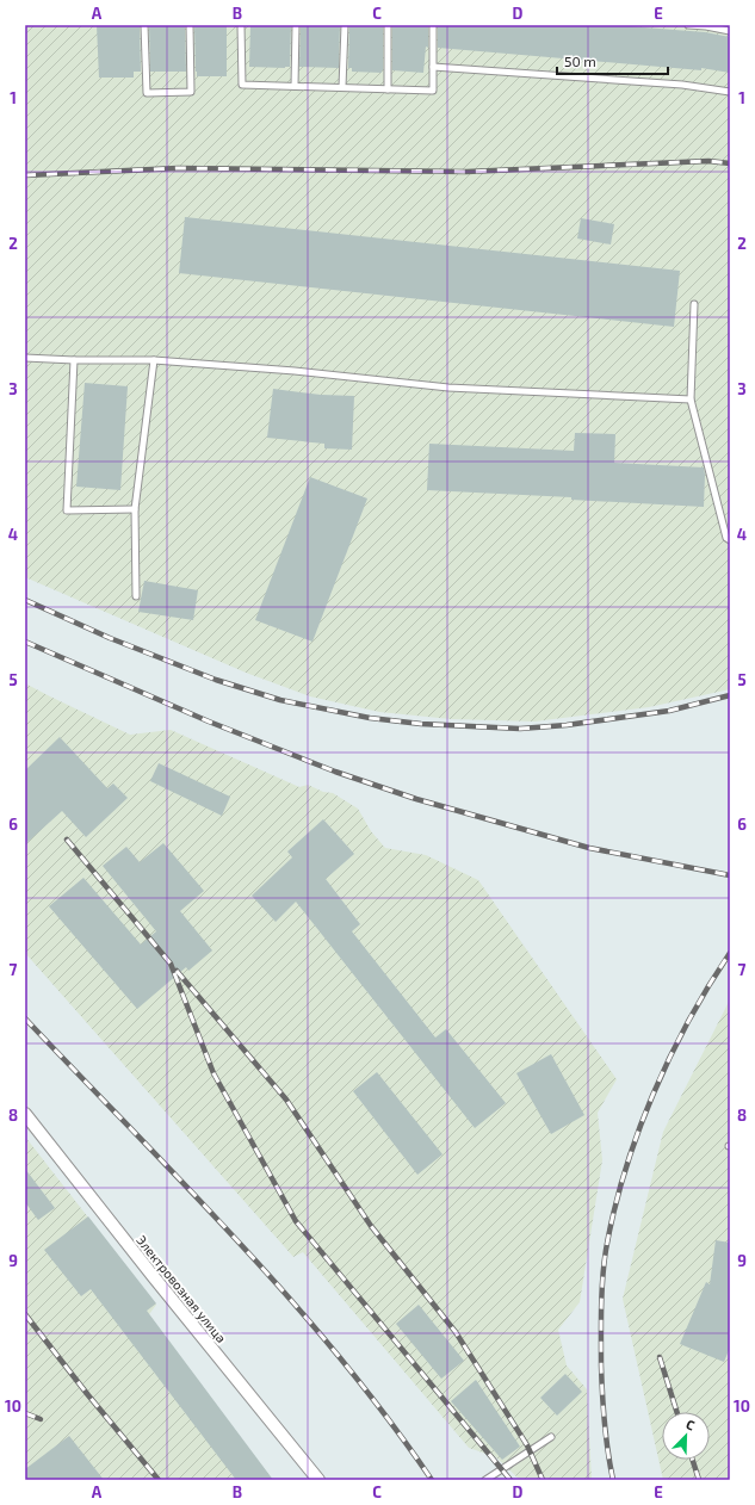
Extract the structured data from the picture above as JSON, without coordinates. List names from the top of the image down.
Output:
{
  "streets": {
    "street": ["Электровозная улица"]
  },
  "scale_bar": "50 m",
  "north": "top right",
  "grid": {
    "columns": [
      "A",
      "B",
      "C",
      "D",
      "E"
    ],
    "rows": [
      "1",
      "2",
      "3",
      "4",
      "5",
      "6",
      "7",
      "8",
      "9",
      "10"
    ]
  }
}
